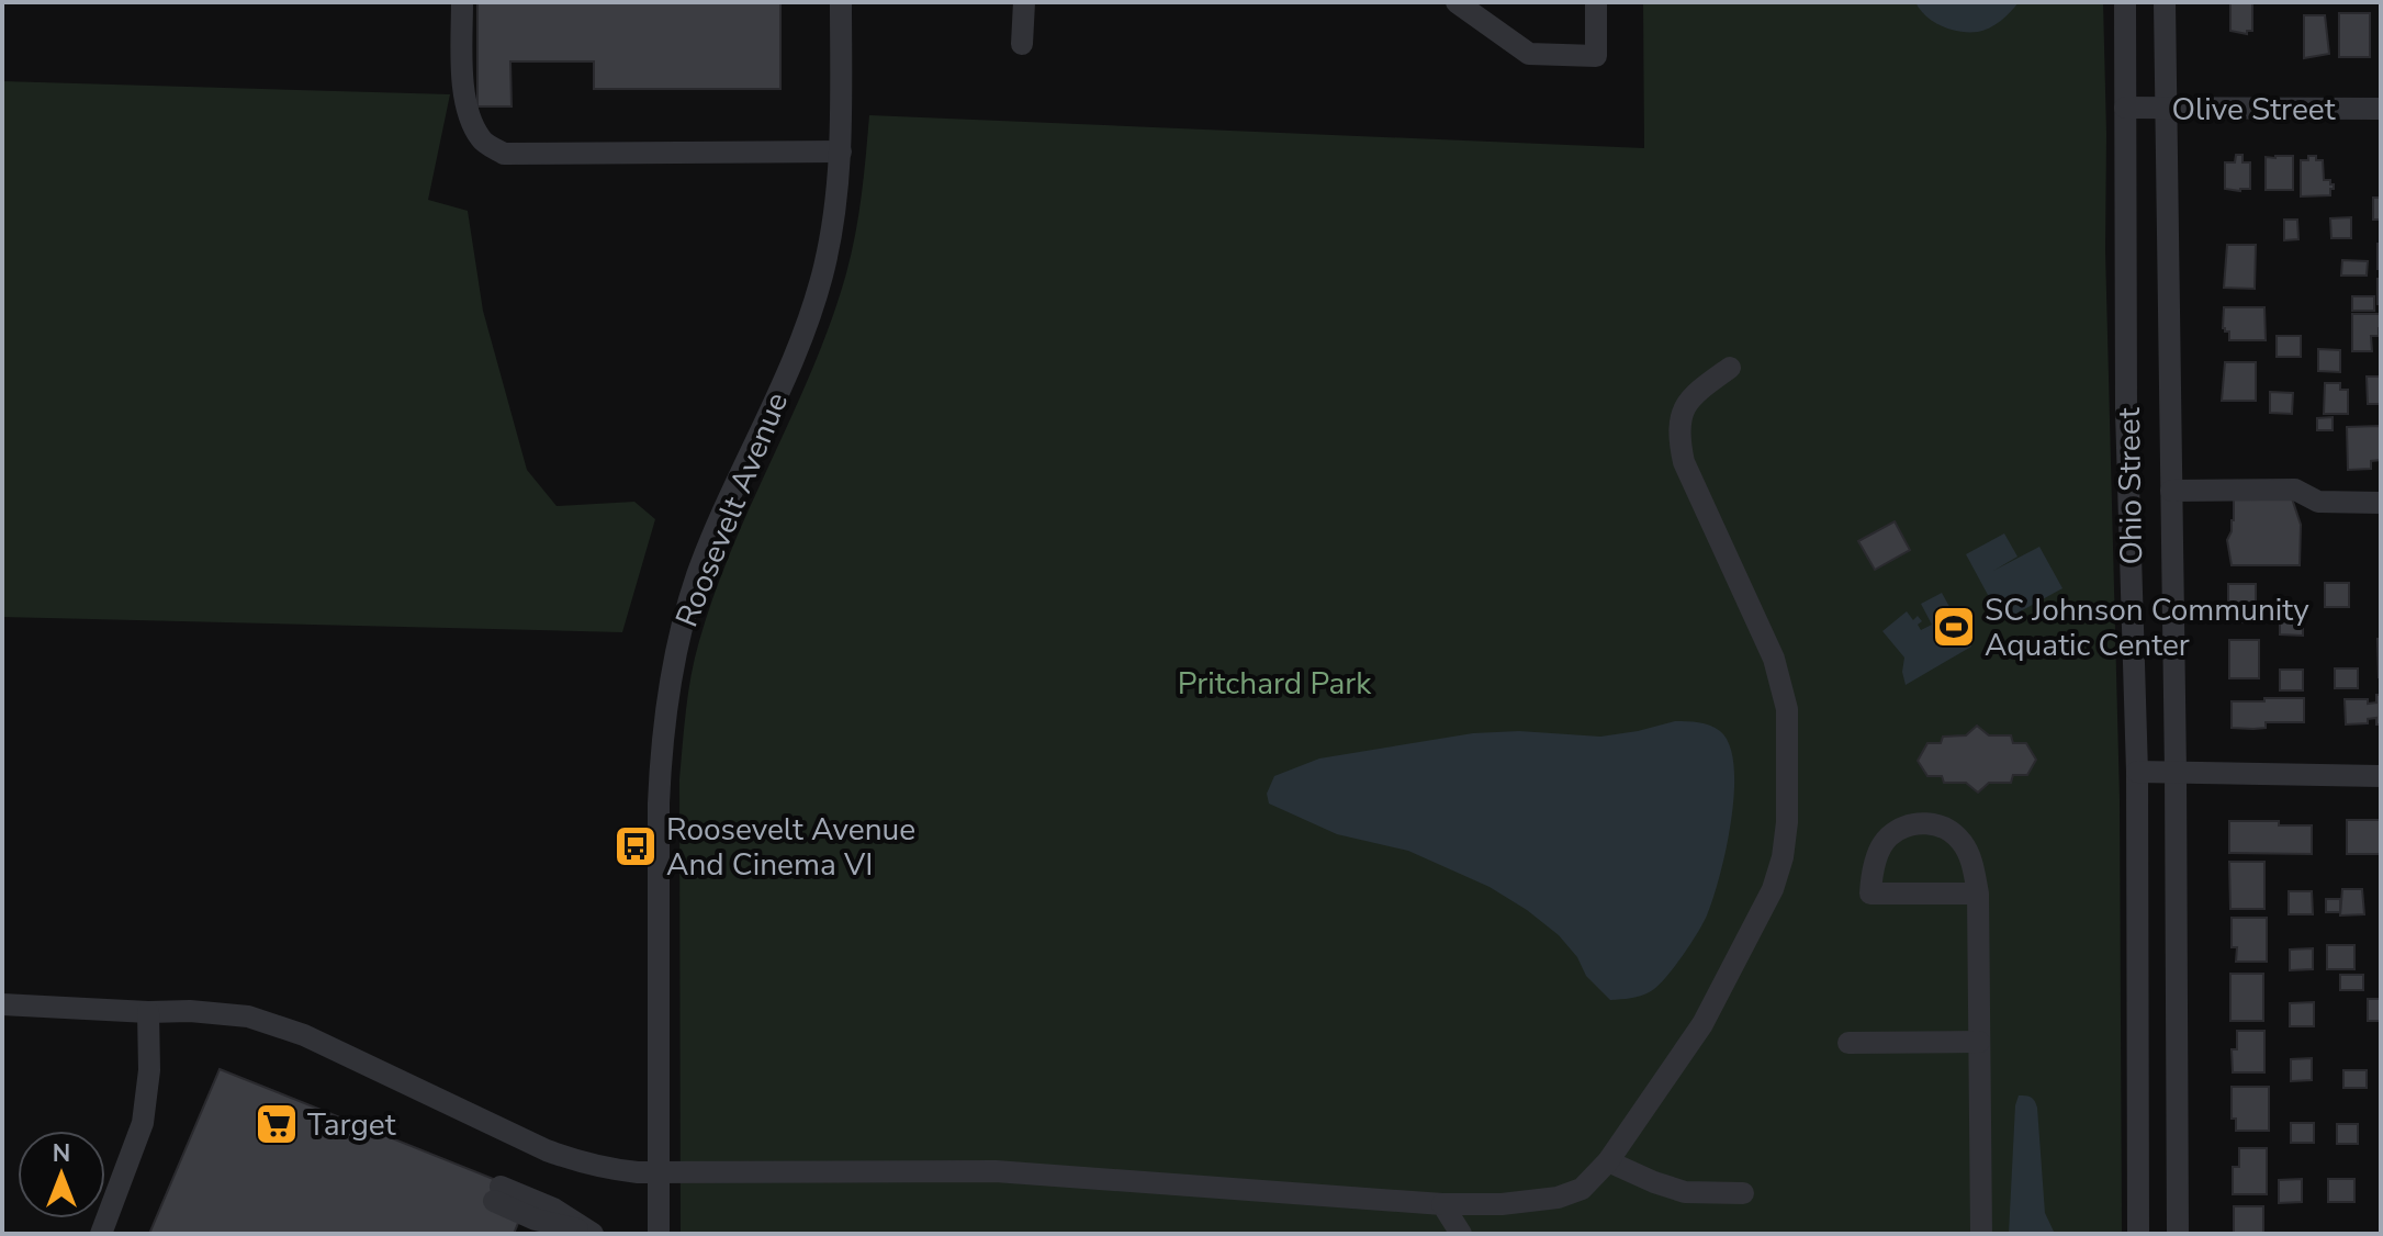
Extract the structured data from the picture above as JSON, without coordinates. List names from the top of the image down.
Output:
{
  "streets": {
    "street": ["Olive Street", "Ohio Street", "Roosevelt Avenue"]
  },
  "crossings": [
    ["Olive Street", "Ohio Street"]
  ],
  "parks": ["Pritchard Park"],
  "places": {
    "sports": ["SC Johnson Community Aquatic Center"],
    "bus stop": ["Roosevelt Avenue And Cinema VI"],
    "supermarket": ["Target"]
  },
  "north": "top"
}
